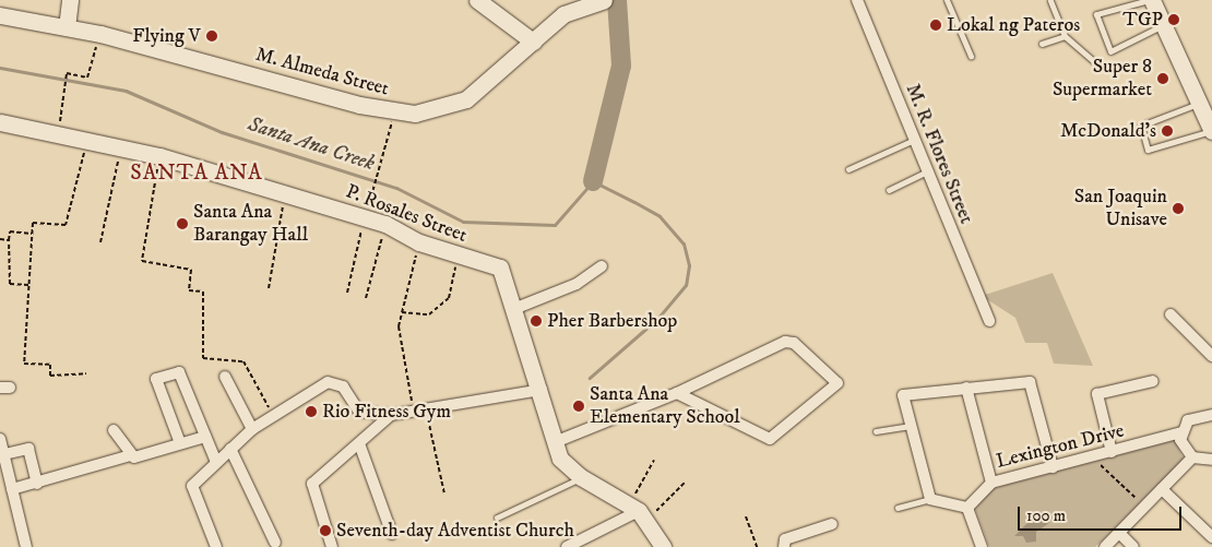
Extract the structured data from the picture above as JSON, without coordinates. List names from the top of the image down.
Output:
{
  "streets": {
    "street": [
      "M. Almeda Street",
      "M. R. Flores Street",
      "P. Rosales Street",
      "Lexington Drive"
    ]
  },
  "districts": ["SANTA ANA"],
  "water": ["Santa Ana Creek"],
  "places": [
    "TGP",
    "Lokal ng Pateros",
    "Flying V",
    "Super 8 Supermarket",
    "McDonald's",
    "San Joaquin Unisave",
    "Santa Ana Barangay Hall",
    "Pher Barbershop",
    "Santa Ana Elementary School",
    "Rio Fitness Gym",
    "Seventh-day Adventist Church"
  ],
  "scale_bar": "100 m"
}
